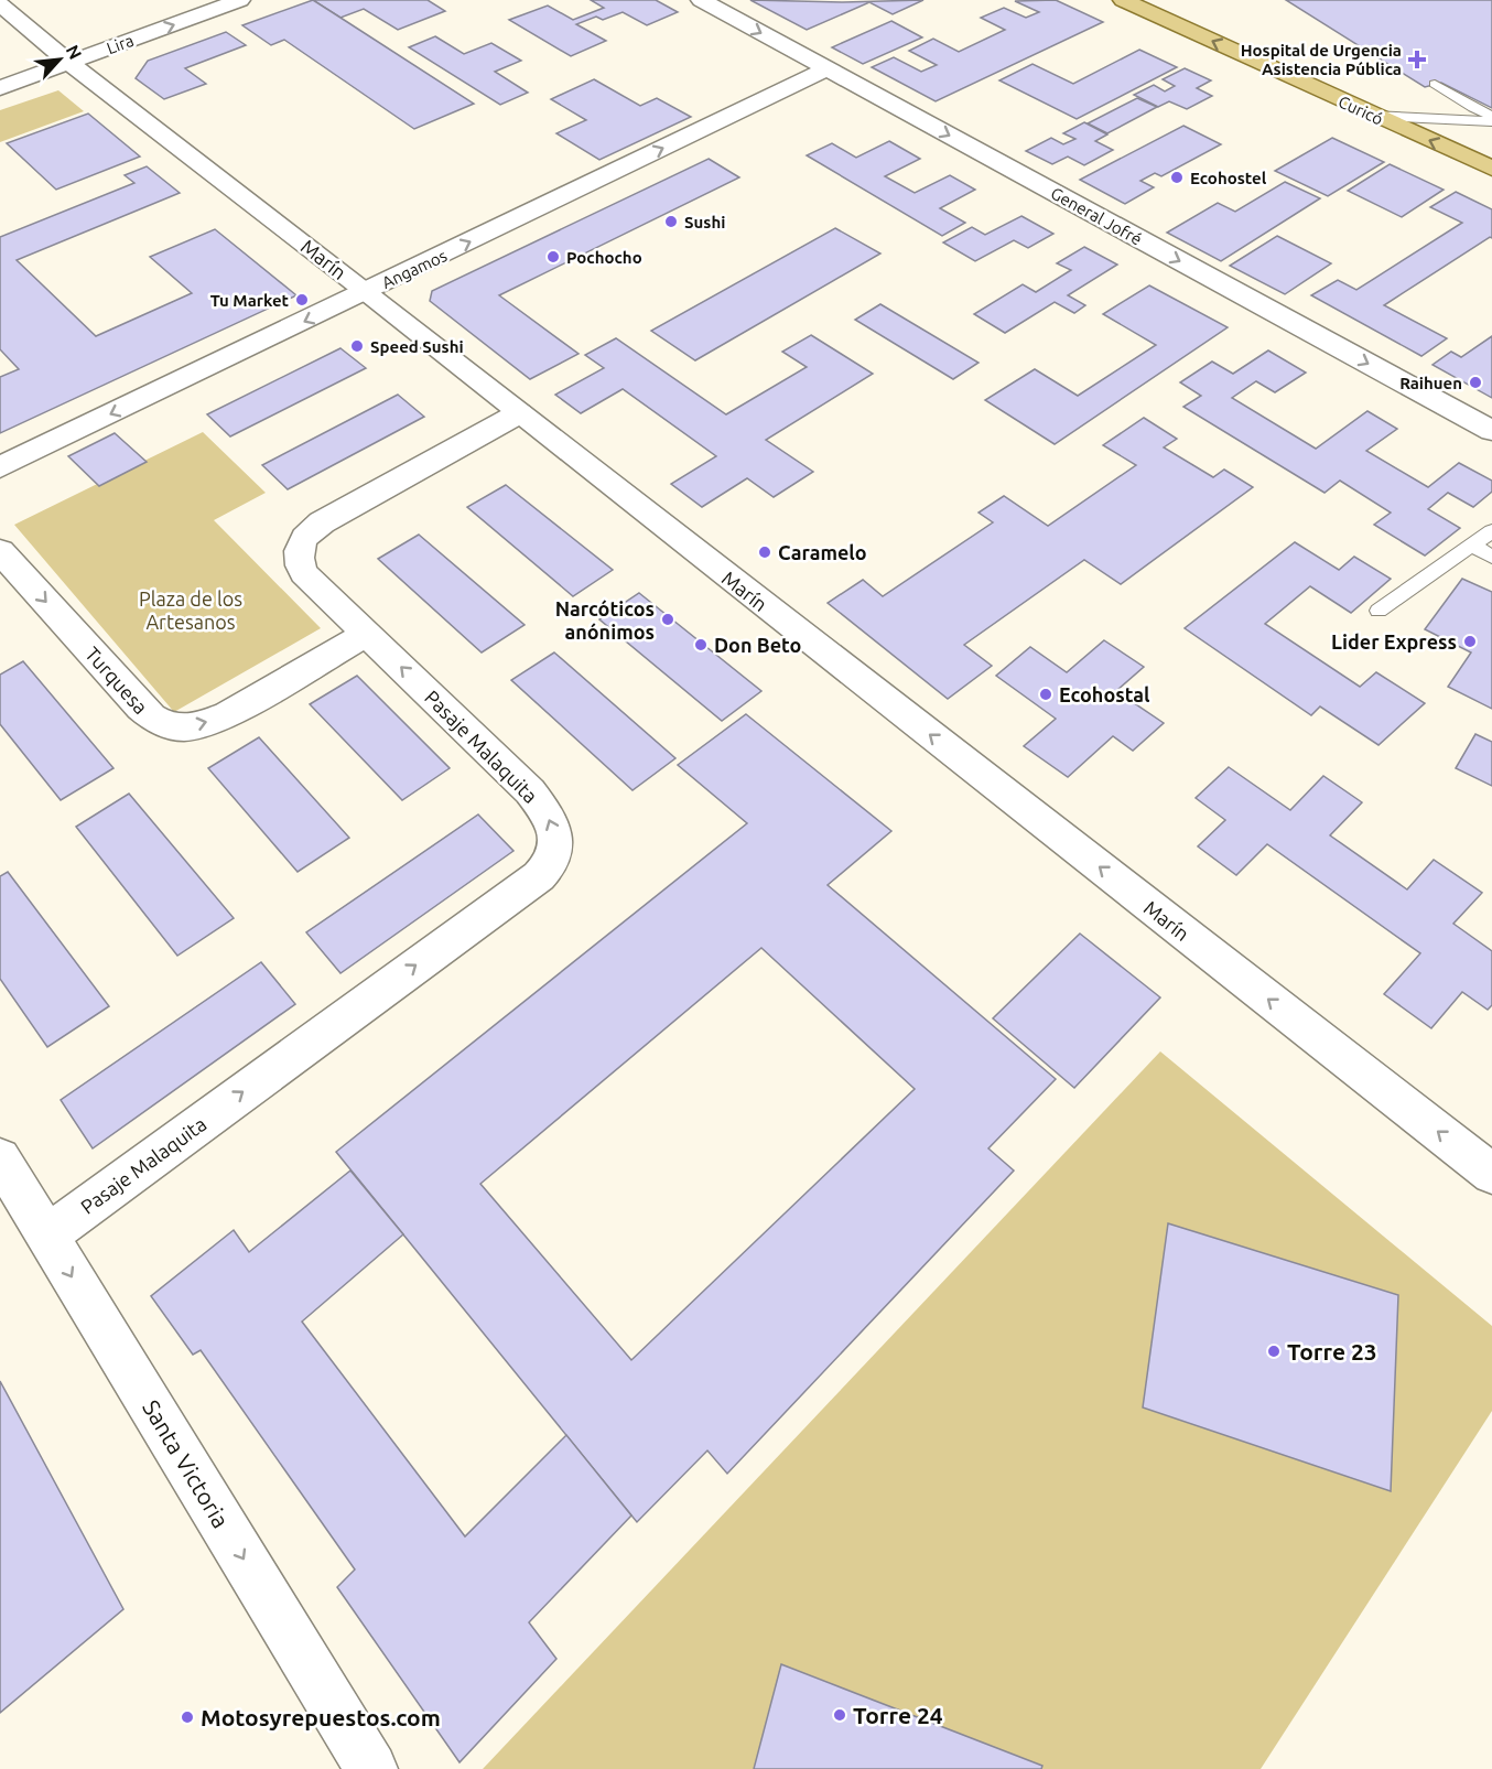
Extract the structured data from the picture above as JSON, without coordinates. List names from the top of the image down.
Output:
{
  "streets": {
    "main road": ["Curicó"],
    "street": [
      "Lira",
      "General Jofré",
      "Marín",
      "Angamos",
      "Turquesa",
      "Pasaje Malaquita",
      "Santa Victoria"
    ]
  },
  "crossings": [
    ["Lira", "Marín"],
    ["General Jofré", "Angamos"],
    ["Marín", "Angamos"],
    ["Marín", "Pasaje Malaquita"],
    ["Turquesa", "Pasaje Malaquita"],
    ["Pasaje Malaquita", "Santa Victoria"]
  ],
  "one_way": [
    "Lira",
    "Curicó",
    "General Jofré",
    "Marín",
    "Turquesa",
    "Santa Victoria"
  ],
  "parks": ["Plaza de los Artesanos"],
  "places": {
    "health": ["Hospital de Urgencia Asistencia Pública"],
    "other": [
      "Ecohostel",
      "Sushi",
      "Pochocho",
      "Tu Market",
      "Speed Sushi",
      "Raihuen",
      "Caramelo",
      "Narcóticos anónimos",
      "Lider Express",
      "Don Beto",
      "Ecohostal",
      "Torre 23",
      "Torre 24",
      "Motosyrepuestos.com"
    ]
  },
  "north": "top right"
}
